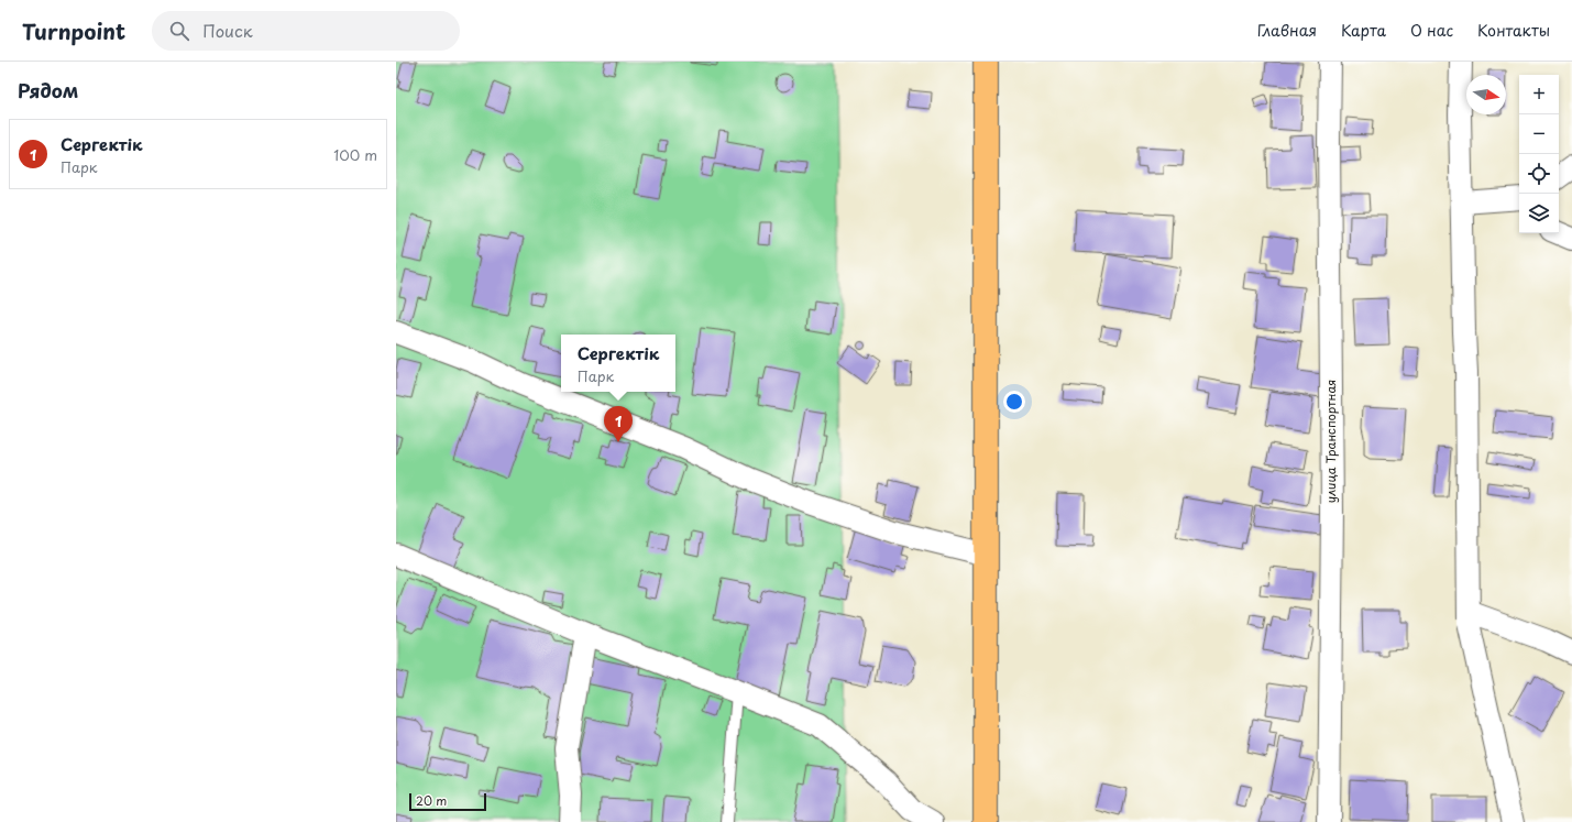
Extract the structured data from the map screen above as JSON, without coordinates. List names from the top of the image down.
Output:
{
  "streets": {
    "street": ["улица Транспортная"]
  },
  "scale_bar": "20 m",
  "north": "right",
  "page": {
    "header": "Turnpoint",
    "search": "Поиск",
    "nav": [
      "Главная",
      "Карта",
      "О нас",
      "Контакты"
    ],
    "heading": "Рядом",
    "map_buttons": ["+", "−"],
    "list": [
      {
        "mark": "1",
        "name": "Сергектік",
        "note": "Парк",
        "value": "100 m"
      }
    ],
    "popup": ["Сергектік", "Парк"],
    "pins": "1",
    "scale": "20 m"
  }
}
